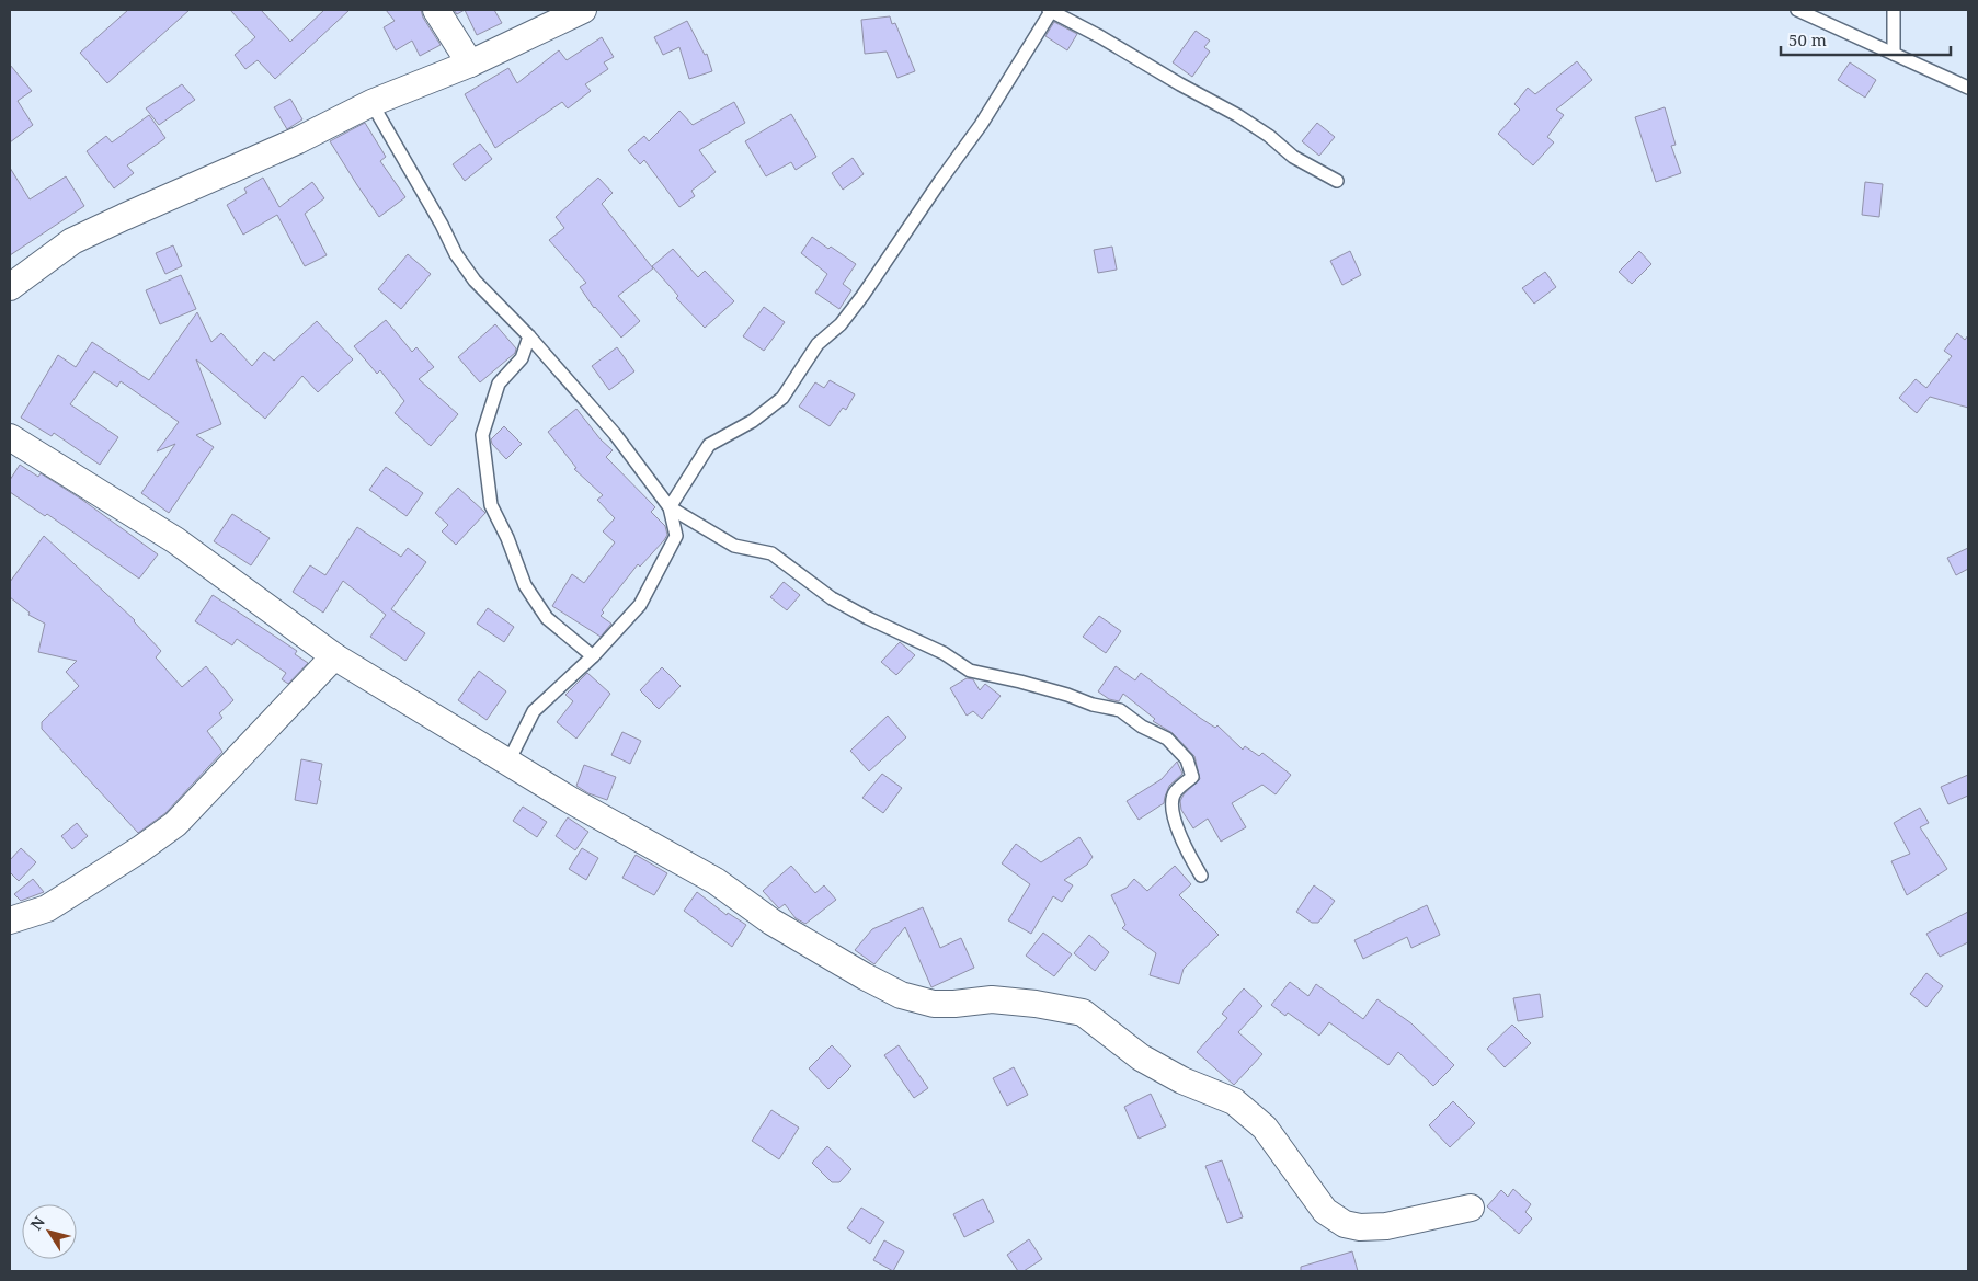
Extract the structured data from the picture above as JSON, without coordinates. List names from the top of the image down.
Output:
{
  "scale_bar": "50 m",
  "north": "top left"
}
